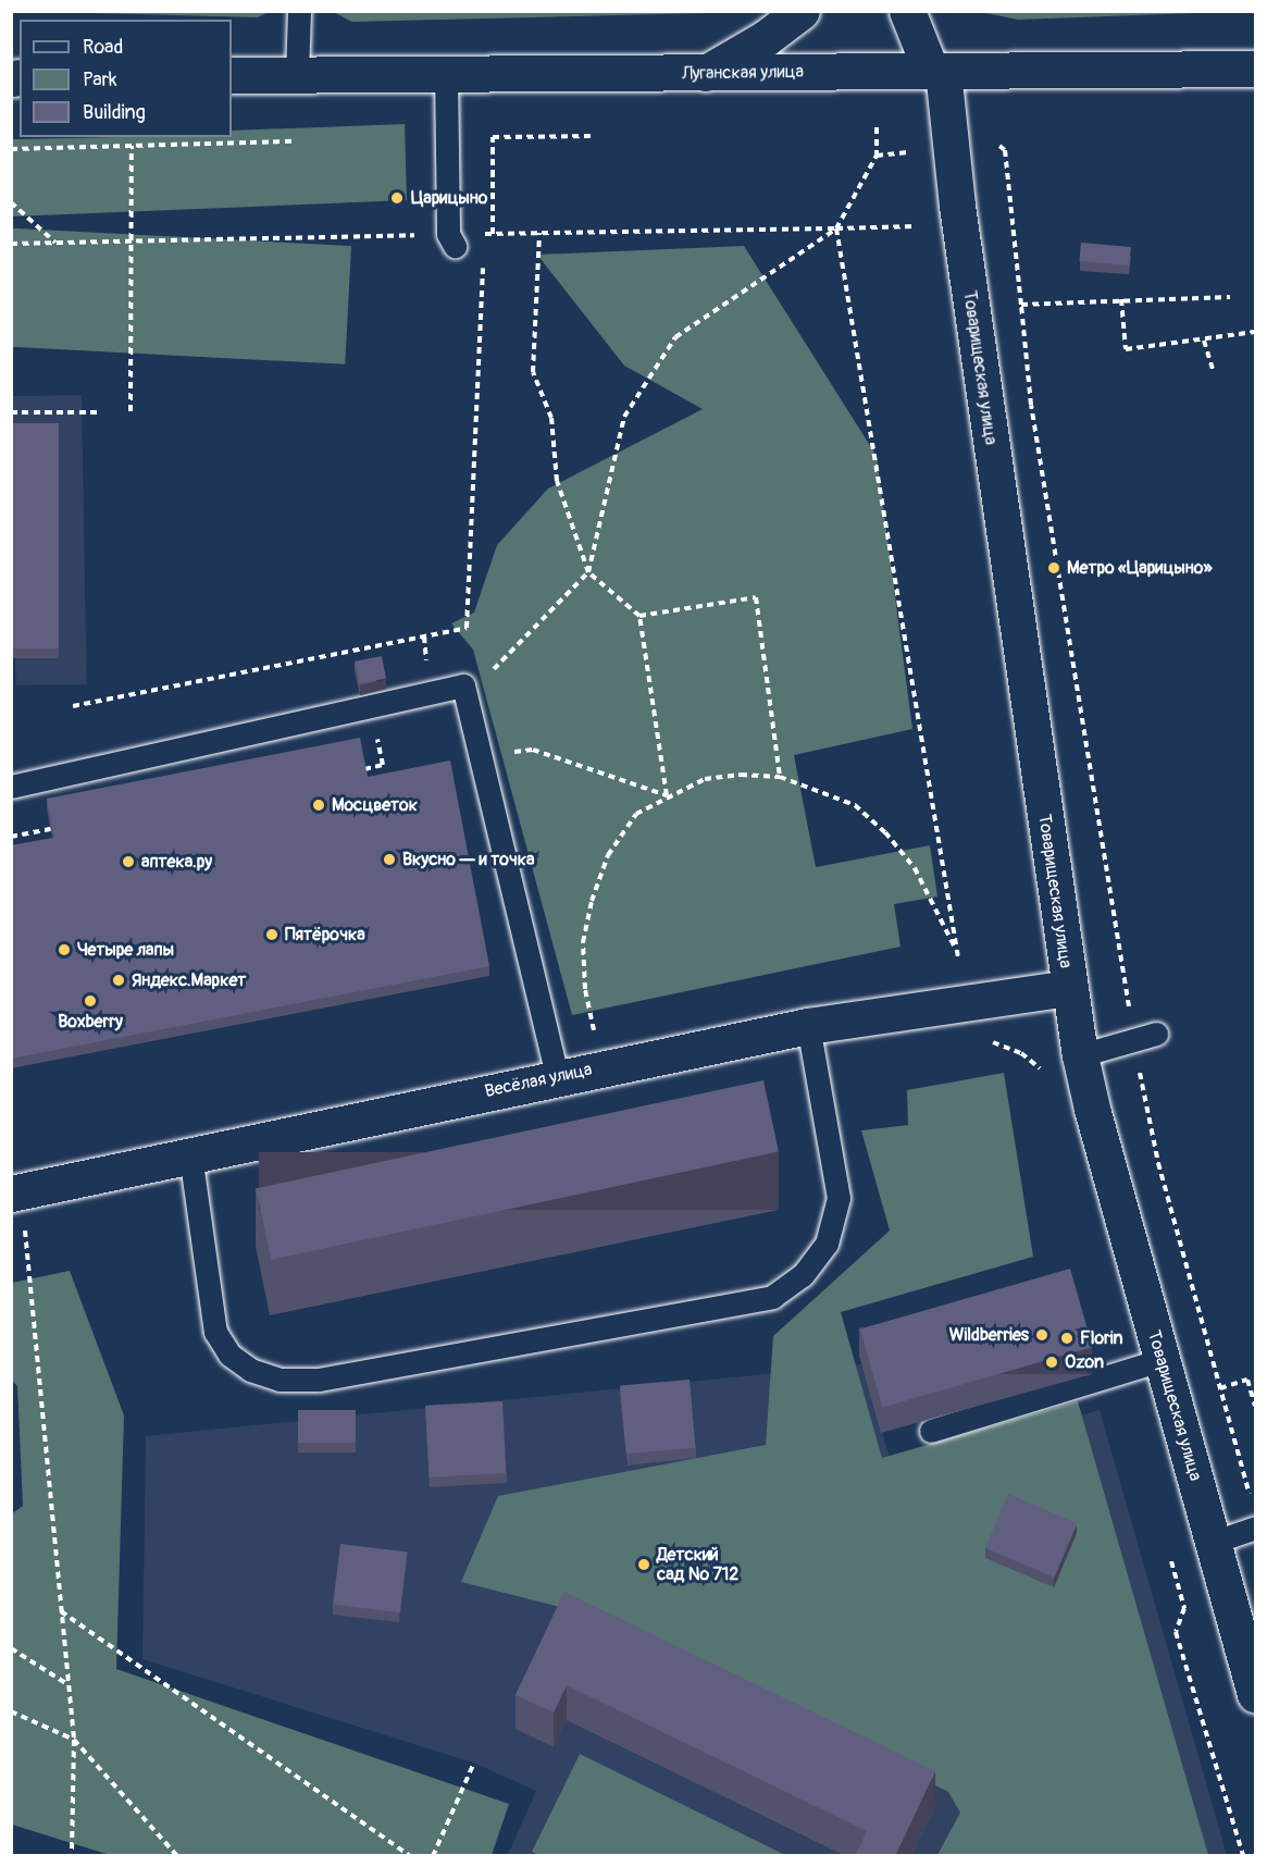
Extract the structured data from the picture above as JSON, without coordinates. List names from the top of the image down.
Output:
{
  "streets": {
    "street": ["Луганская улица", "Товарищеская улица", "Весёлая улица"]
  },
  "crossings": [
    ["Луганская улица", "Товарищеская улица"],
    ["Товарищеская улица", "Весёлая улица"]
  ],
  "places": [
    "Царицыно",
    "Метро «Царицыно»",
    "Мосцветок",
    "Вкусно — и точка",
    "аптека.ру",
    "Пятёрочка",
    "Четыре лапы",
    "Яндекс.Маркет",
    "Boxberry",
    "Wildberries",
    "Florin",
    "Ozon",
    "Детский сад № 712"
  ],
  "legend": ["Road", "Park", "Building"]
}
